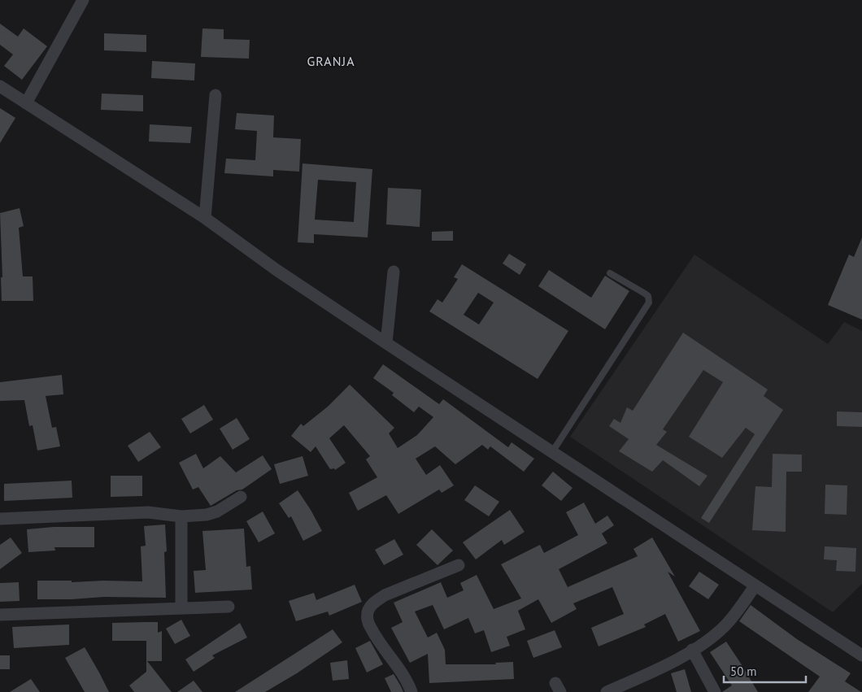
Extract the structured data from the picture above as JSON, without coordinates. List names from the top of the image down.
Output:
{
  "districts": ["GRANJA"],
  "scale_bar": "50 m"
}
